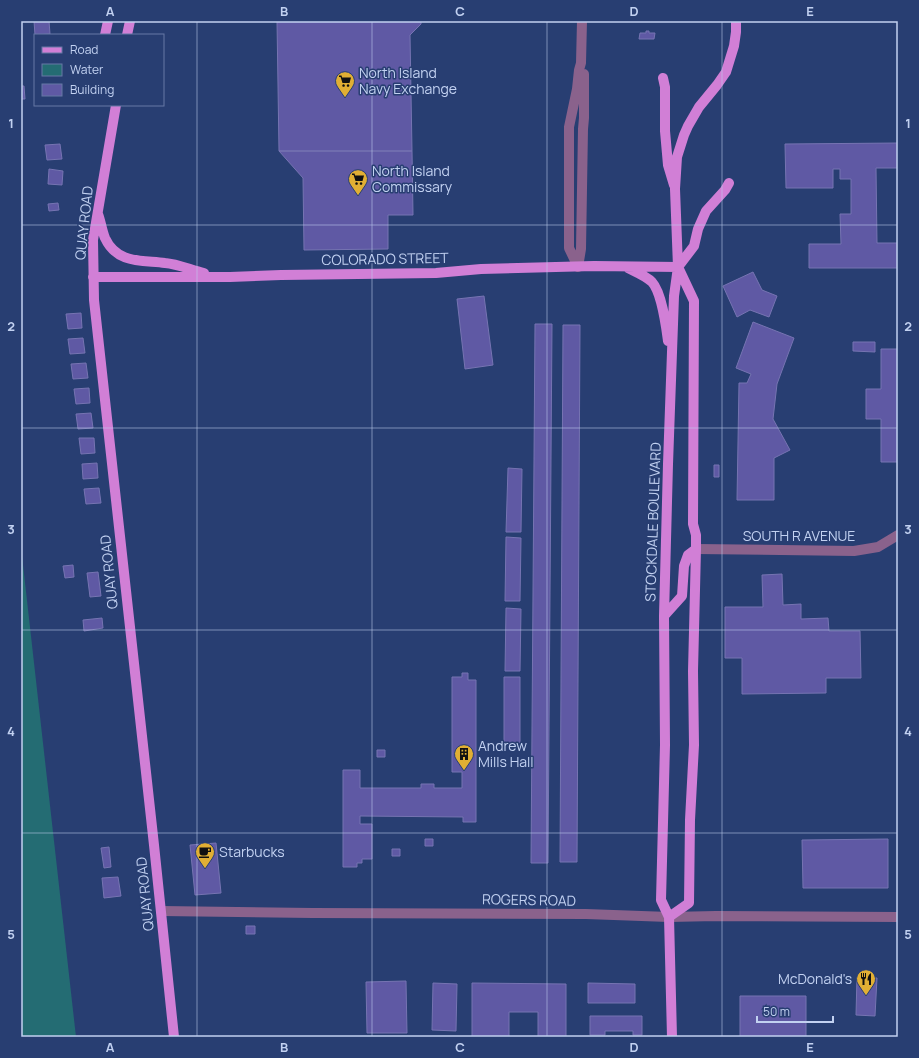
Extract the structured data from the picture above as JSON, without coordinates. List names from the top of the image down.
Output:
{
  "streets": {
    "main road": ["QUAY ROAD", "COLORADO STREET", "STOCKDALE BOULEVARD"],
    "street": ["SOUTH R AVENUE", "ROGERS ROAD"]
  },
  "crossings": [
    ["QUAY ROAD", "COLORADO STREET"],
    ["QUAY ROAD", "ROGERS ROAD"],
    ["COLORADO STREET", "STOCKDALE BOULEVARD"],
    ["STOCKDALE BOULEVARD", "ROGERS ROAD"]
  ],
  "places": {
    "supermarket": ["North Island Navy Exchange", "North Island Commissary"],
    "building": ["Andrew Mills Hall"],
    "cafe": ["Starbucks"],
    "restaurant": ["McDonald's"]
  },
  "legend": ["Road", "Water", "Building"],
  "scale_bar": "50 m",
  "grid": {
    "columns": [
      "A",
      "B",
      "C",
      "D",
      "E"
    ],
    "rows": [
      "1",
      "2",
      "3",
      "4",
      "5"
    ]
  }
}
